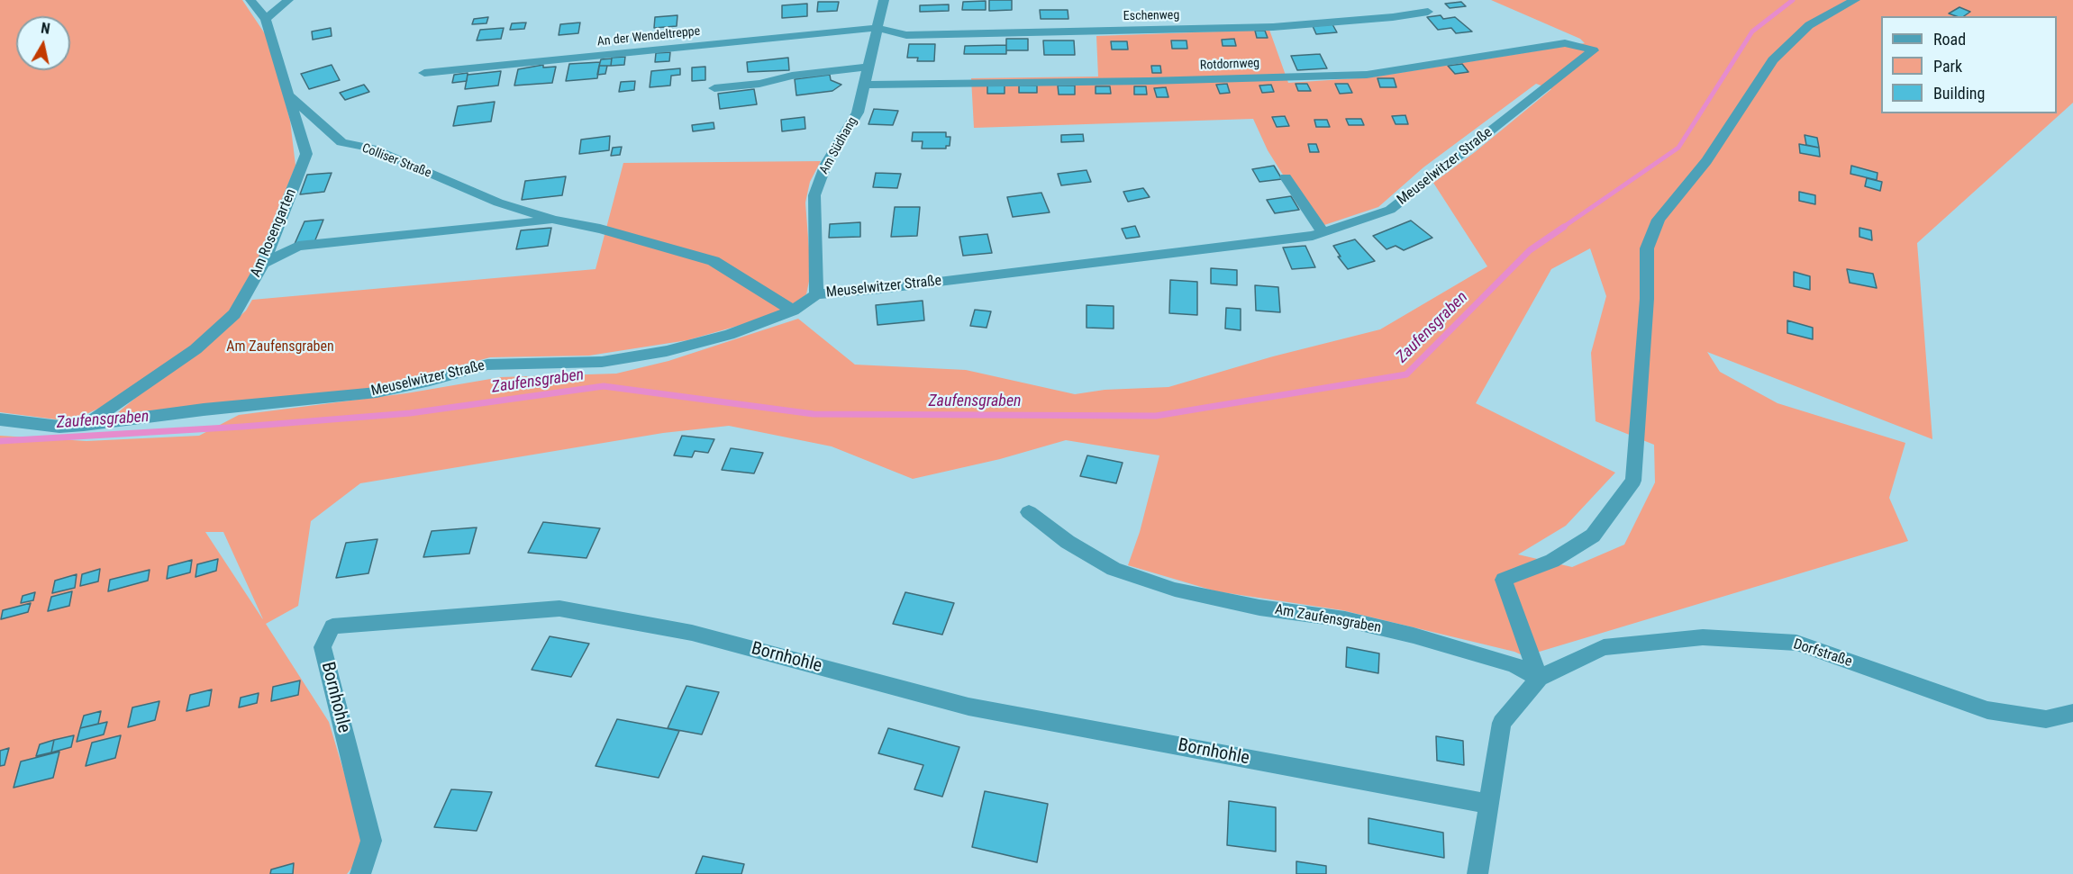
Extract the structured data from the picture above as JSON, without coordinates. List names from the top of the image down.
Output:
{
  "streets": {
    "street": [
      "Eschenweg",
      "An der Wendeltreppe",
      "Rotdornweg",
      "Am Südhang",
      "Colliser Straße",
      "Meuselwitzer Straße",
      "Am Rosengarten",
      "Am Zaufensgraben",
      "Dorfstraße",
      "Bornhohle"
    ]
  },
  "crossings": [
    ["Eschenweg", "An der Wendeltreppe"],
    ["Eschenweg", "Am Südhang"],
    ["An der Wendeltreppe", "Am Südhang"],
    ["Rotdornweg", "Am Südhang"],
    ["Rotdornweg", "Meuselwitzer Straße"],
    ["Am Südhang", "Meuselwitzer Straße"],
    ["Colliser Straße", "Meuselwitzer Straße"],
    ["Colliser Straße", "Am Rosengarten"],
    ["Meuselwitzer Straße", "Am Rosengarten"],
    ["Am Zaufensgraben", "Dorfstraße"]
  ],
  "water": ["Zaufensgraben"],
  "parks": ["Am Zaufensgraben"],
  "legend": ["Road", "Park", "Building"],
  "north": "top"
}
